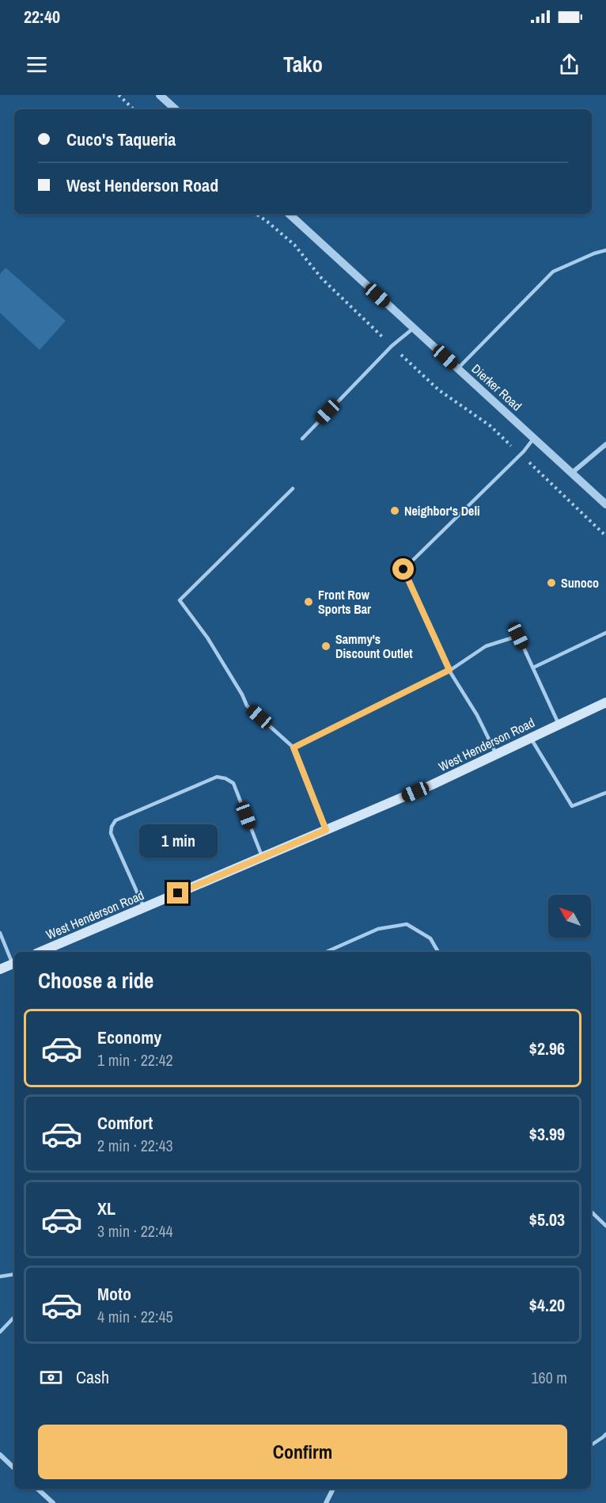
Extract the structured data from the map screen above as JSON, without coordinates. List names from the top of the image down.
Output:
{
  "streets": {
    "main road": ["West Henderson Road"],
    "street": ["Dierker Road"]
  },
  "places": [
    "Neighbor's Deli",
    "Sunoco",
    "Front Row Sports Bar",
    "Sammy's Discount Outlet"
  ],
  "north": "top left",
  "page": {
    "status": "22:40",
    "header": "Tako",
    "banner": ["Cuco's Taqueria", "West Henderson Road"],
    "bubble": "1 min",
    "heading": "Choose a ride",
    "list": [
      {
        "name": "Economy",
        "note": "1 min · 22:42",
        "value": "$2.96"
      },
      {
        "name": "Comfort",
        "note": "2 min · 22:43",
        "value": "$3.99"
      },
      {
        "name": "XL",
        "note": "3 min · 22:44",
        "value": "$5.03"
      },
      {
        "name": "Moto",
        "note": "4 min · 22:45",
        "value": "$4.20"
      }
    ],
    "pay": ["Cash", "160 m"],
    "buttons": "Confirm"
  }
}
